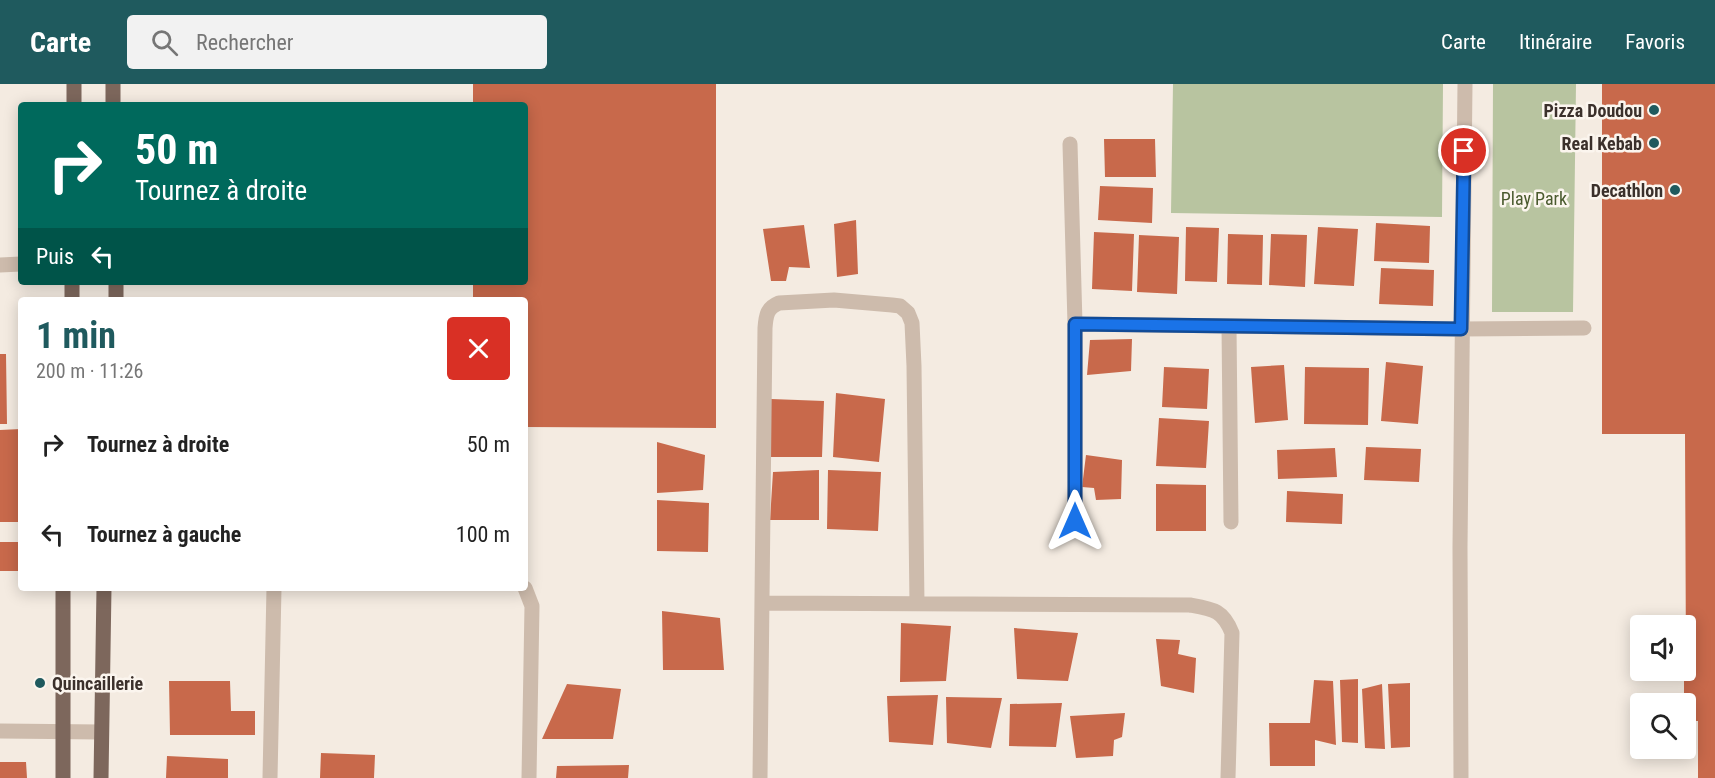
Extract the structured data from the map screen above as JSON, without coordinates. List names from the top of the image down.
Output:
{
  "parks": ["Play Park"],
  "places": [
    "Pizza Doudou",
    "Real Kebab",
    "Decathlon",
    "Quincaillerie"
  ],
  "page": {
    "header": "Carte",
    "search": "Rechercher",
    "nav": ["Carte", "Itinéraire", "Favoris"],
    "turn": ["50 m", "Tournez à droite"],
    "then": "Puis",
    "heading": ["1 min", "200 m · 11:26"],
    "list": [
      {
        "name": "Tournez à droite",
        "value": "50 m"
      },
      {
        "name": "Tournez à gauche",
        "value": "100 m"
      }
    ]
  }
}
